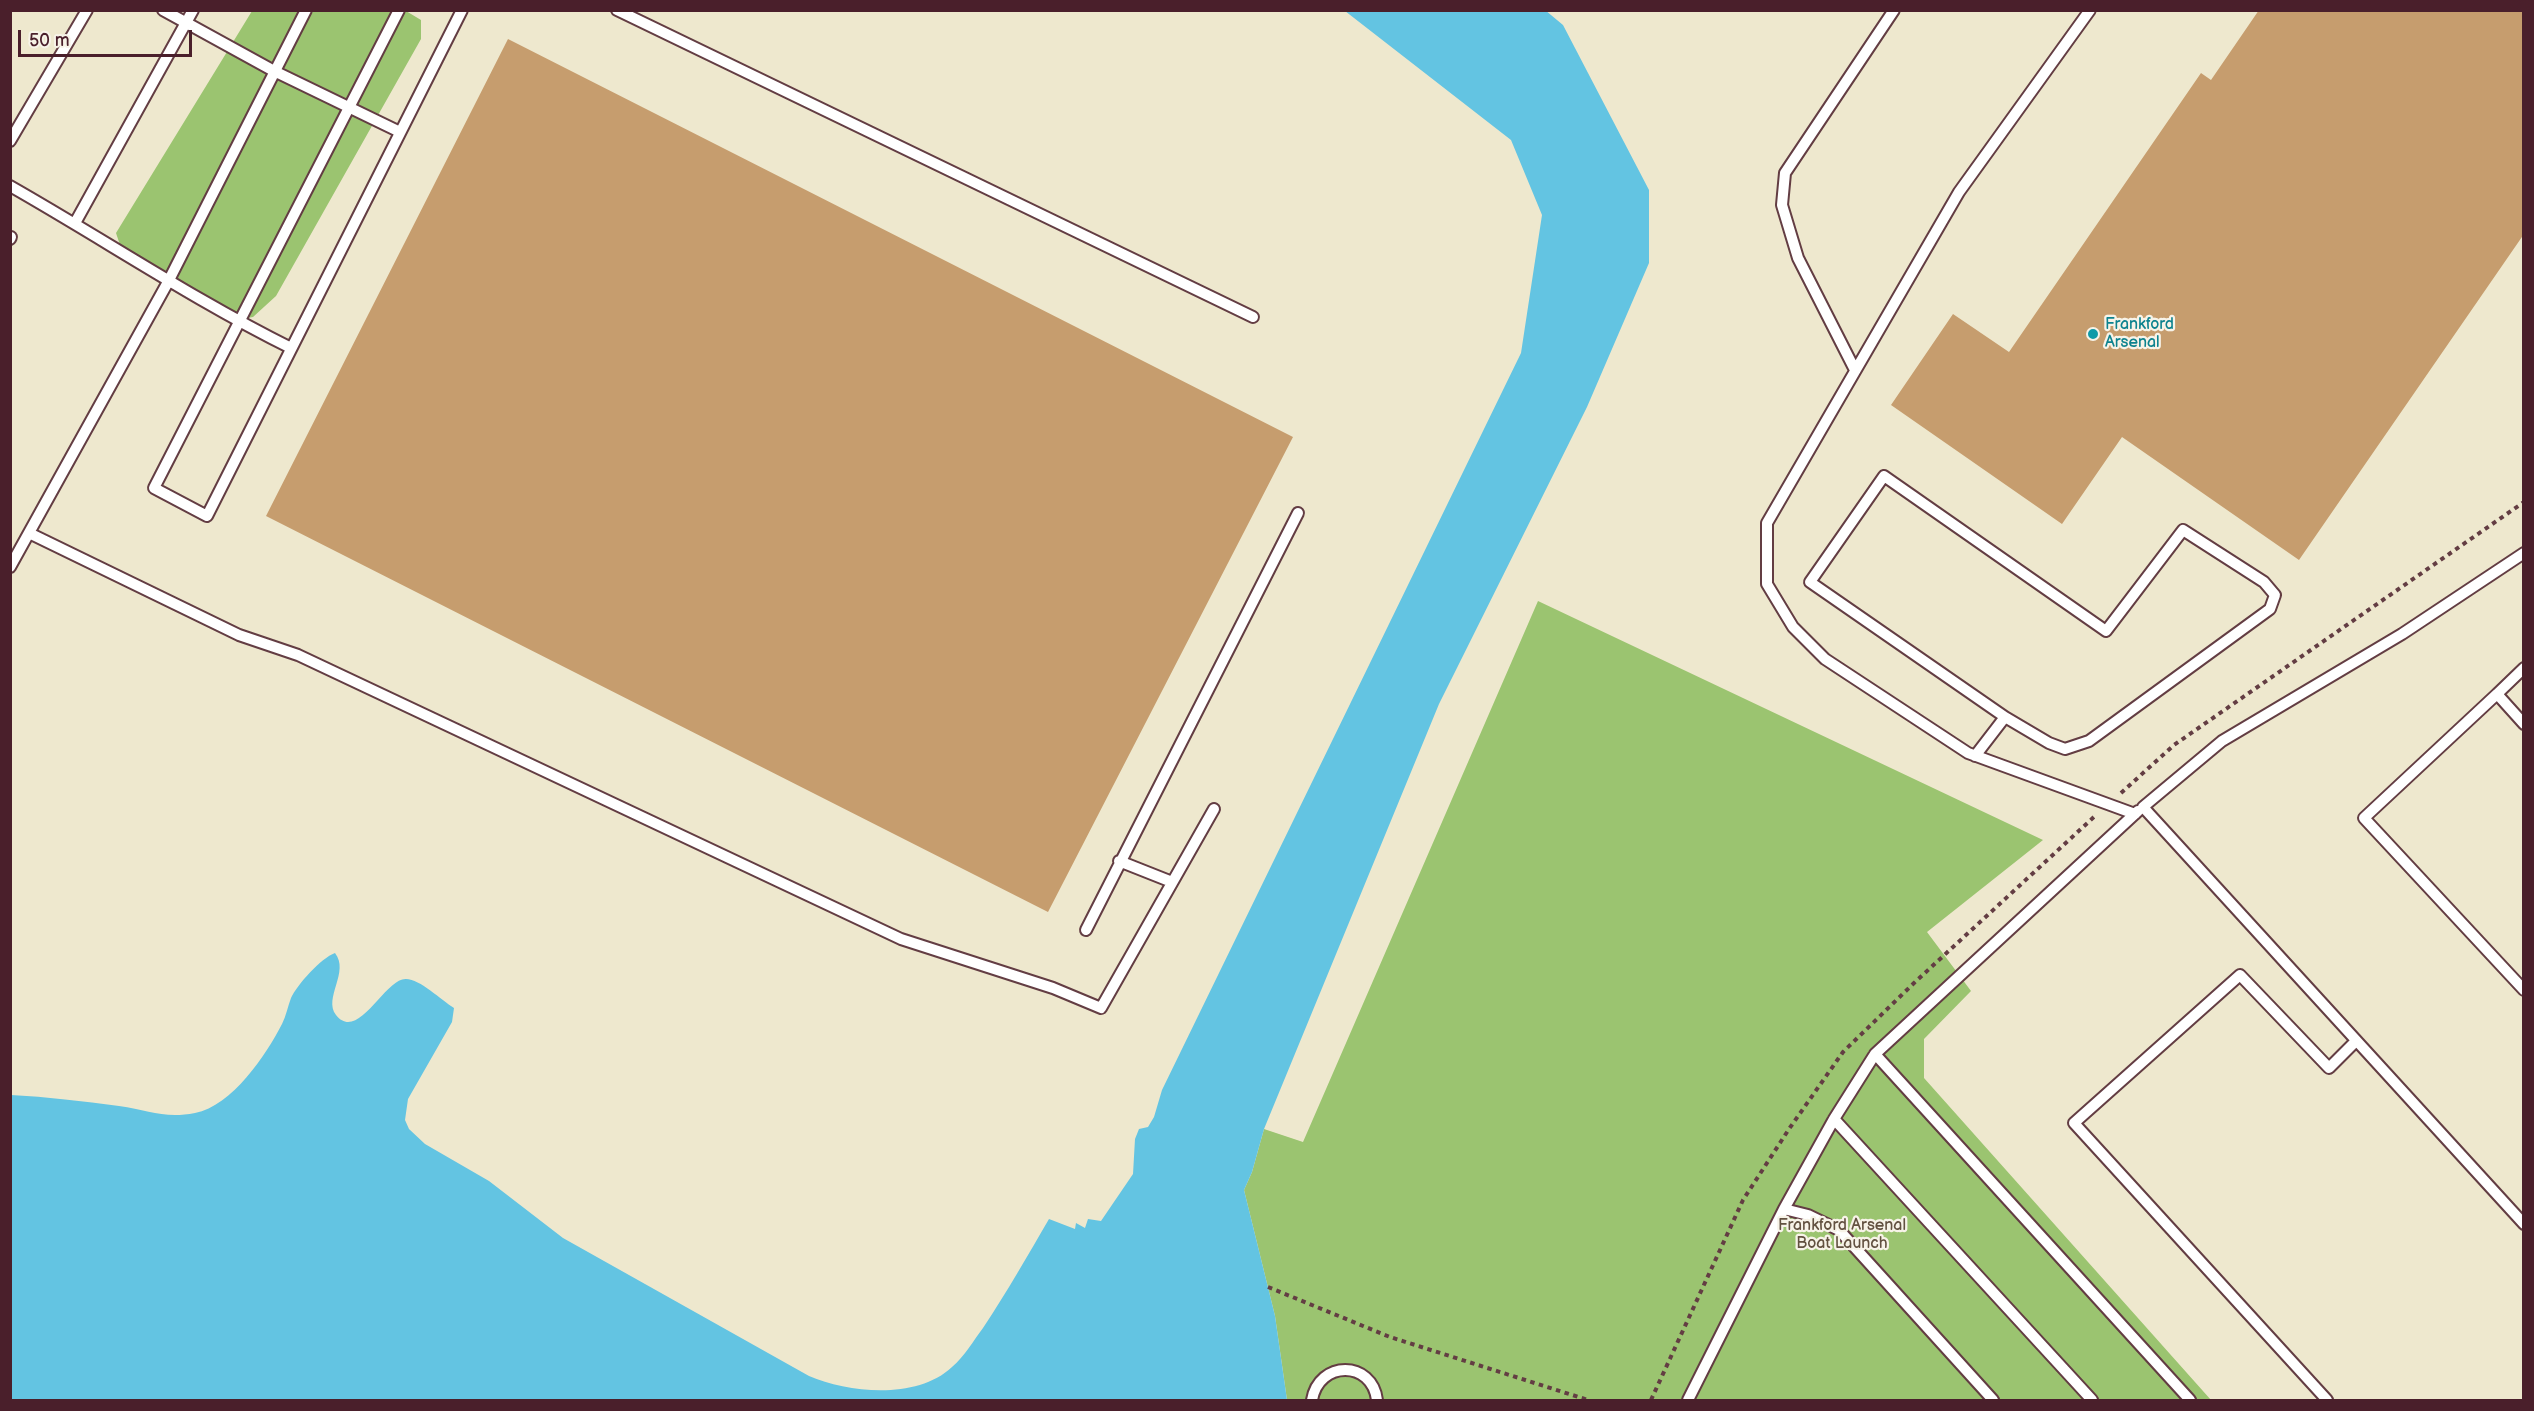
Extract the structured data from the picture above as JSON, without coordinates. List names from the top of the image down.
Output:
{
  "parks": ["Frankford Arsenal Boat Launch"],
  "places": ["Frankford Arsenal"],
  "scale_bar": "50 m"
}
